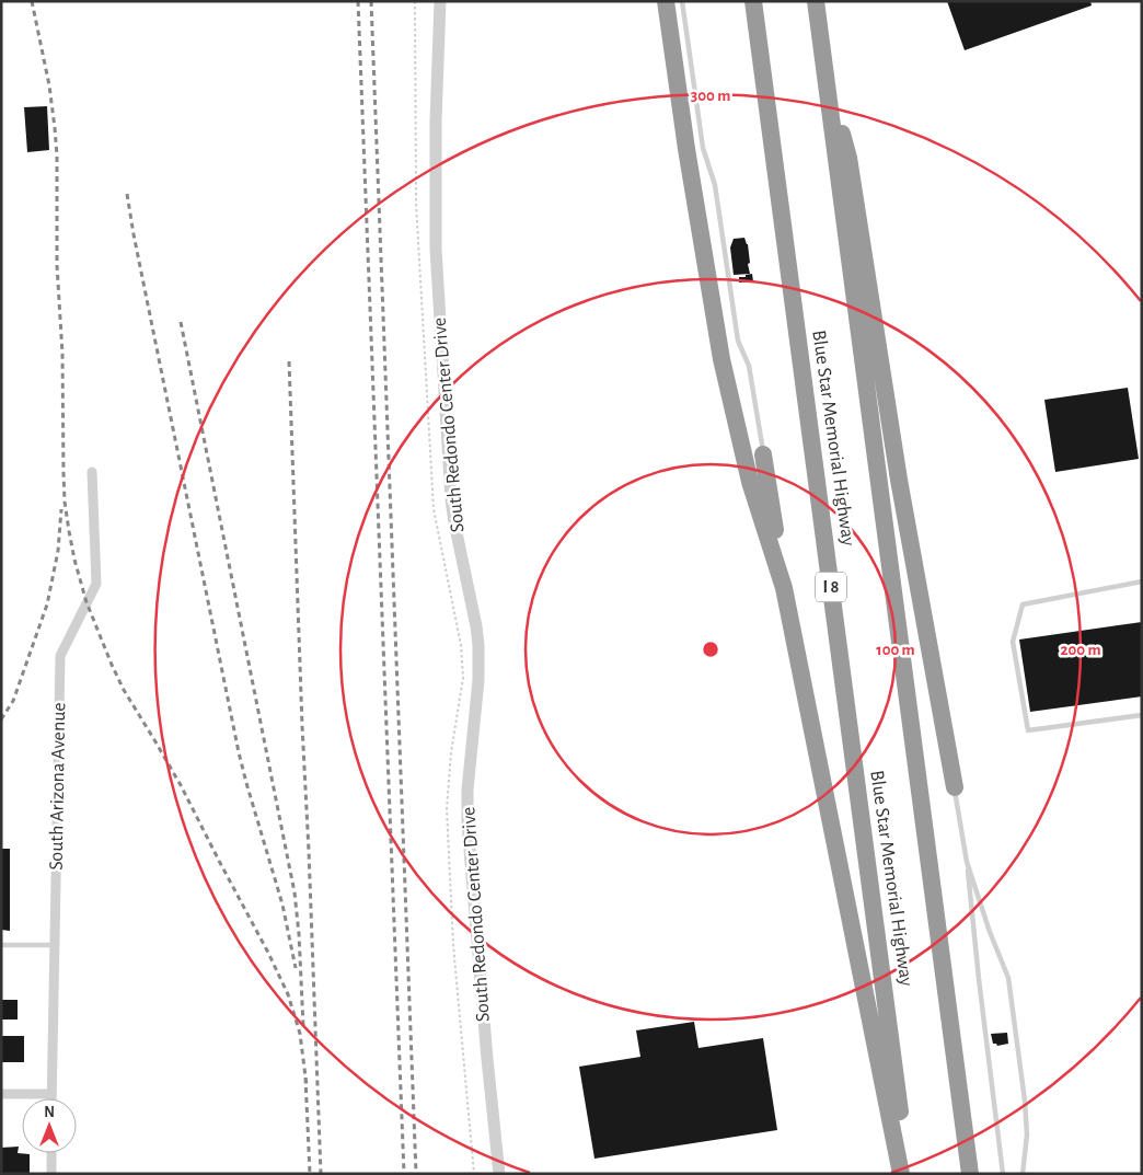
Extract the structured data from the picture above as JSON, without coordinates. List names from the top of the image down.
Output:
{
  "streets": {
    "highway": ["Blue Star Memorial Highway", "I 8"],
    "street": ["South Redondo Center Drive", "South Arizona Avenue"]
  },
  "north": "top",
  "rings": ["300 m", "100 m", "200 m"]
}
